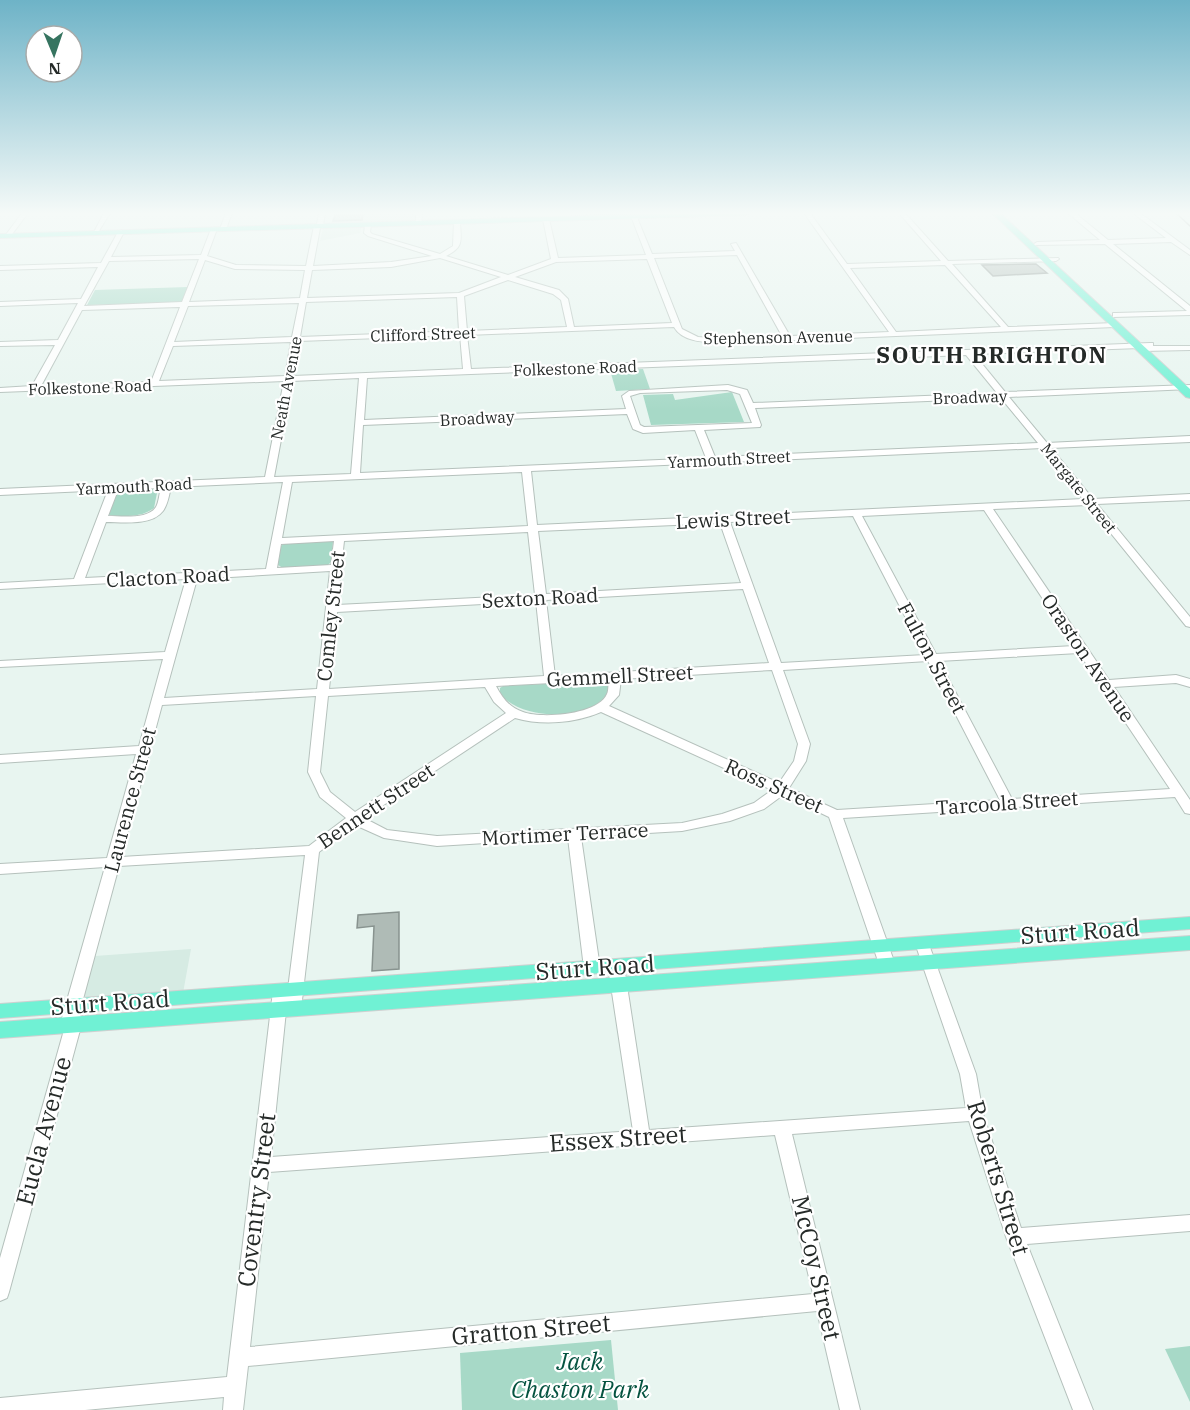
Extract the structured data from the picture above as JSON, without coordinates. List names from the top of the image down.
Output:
{
  "streets": {
    "main road": ["Sturt Road"],
    "street": [
      "Clifford Street",
      "Stephenson Avenue",
      "Folkestone Road",
      "Neath Avenue",
      "Broadway",
      "Yarmouth Street",
      "Yarmouth Road",
      "Margate Street",
      "Lewis Street",
      "Clacton Road",
      "Sexton Road",
      "Comley Street",
      "Fulton Street",
      "Oraston Avenue",
      "Gemmell Street",
      "Ross Street",
      "Laurence Street",
      "Tarcoola Street",
      "Bennett Street",
      "Mortimer Terrace",
      "Eucla Avenue",
      "Essex Street",
      "Roberts Street",
      "Coventry Street",
      "McCoy Street",
      "Gratton Street"
    ]
  },
  "crossings": [
    ["Clifford Street", "Stephenson Avenue"],
    ["Clifford Street", "Neath Avenue"],
    ["Stephenson Avenue", "Folkestone Road"],
    ["Folkestone Road", "Neath Avenue"],
    ["Folkestone Road", "Margate Street"],
    ["Neath Avenue", "Yarmouth Street"],
    ["Neath Avenue", "Yarmouth Road"],
    ["Broadway", "Margate Street"],
    ["Yarmouth Street", "Yarmouth Road"],
    ["Yarmouth Street", "Margate Street"],
    ["Margate Street", "Lewis Street"],
    ["Lewis Street", "Comley Street"],
    ["Lewis Street", "Fulton Street"],
    ["Lewis Street", "Oraston Avenue"],
    ["Lewis Street", "Mortimer Terrace"],
    ["Clacton Road", "Comley Street"],
    ["Clacton Road", "Laurence Street"],
    ["Sexton Road", "Comley Street"],
    ["Sexton Road", "Mortimer Terrace"],
    ["Comley Street", "Gemmell Street"],
    ["Comley Street", "Mortimer Terrace"],
    ["Fulton Street", "Gemmell Street"],
    ["Fulton Street", "Tarcoola Street"],
    ["Oraston Avenue", "Gemmell Street"],
    ["Oraston Avenue", "Tarcoola Street"],
    ["Gemmell Street", "Laurence Street"],
    ["Gemmell Street", "Mortimer Terrace"],
    ["Ross Street", "Tarcoola Street"],
    ["Ross Street", "Mortimer Terrace"],
    ["Ross Street", "Sturt Road"],
    ["Laurence Street", "Sturt Road"],
    ["Laurence Street", "Eucla Avenue"],
    ["Bennett Street", "Mortimer Terrace"],
    ["Bennett Street", "Sturt Road"],
    ["Bennett Street", "Coventry Street"],
    ["Sturt Road", "Eucla Avenue"],
    ["Sturt Road", "Roberts Street"],
    ["Sturt Road", "Coventry Street"],
    ["Essex Street", "Roberts Street"],
    ["Essex Street", "Coventry Street"],
    ["Essex Street", "McCoy Street"],
    ["Coventry Street", "Gratton Street"],
    ["McCoy Street", "Gratton Street"]
  ],
  "districts": ["SOUTH BRIGHTON"],
  "parks": ["Jack Chaston Park"],
  "north": "bottom"
}
